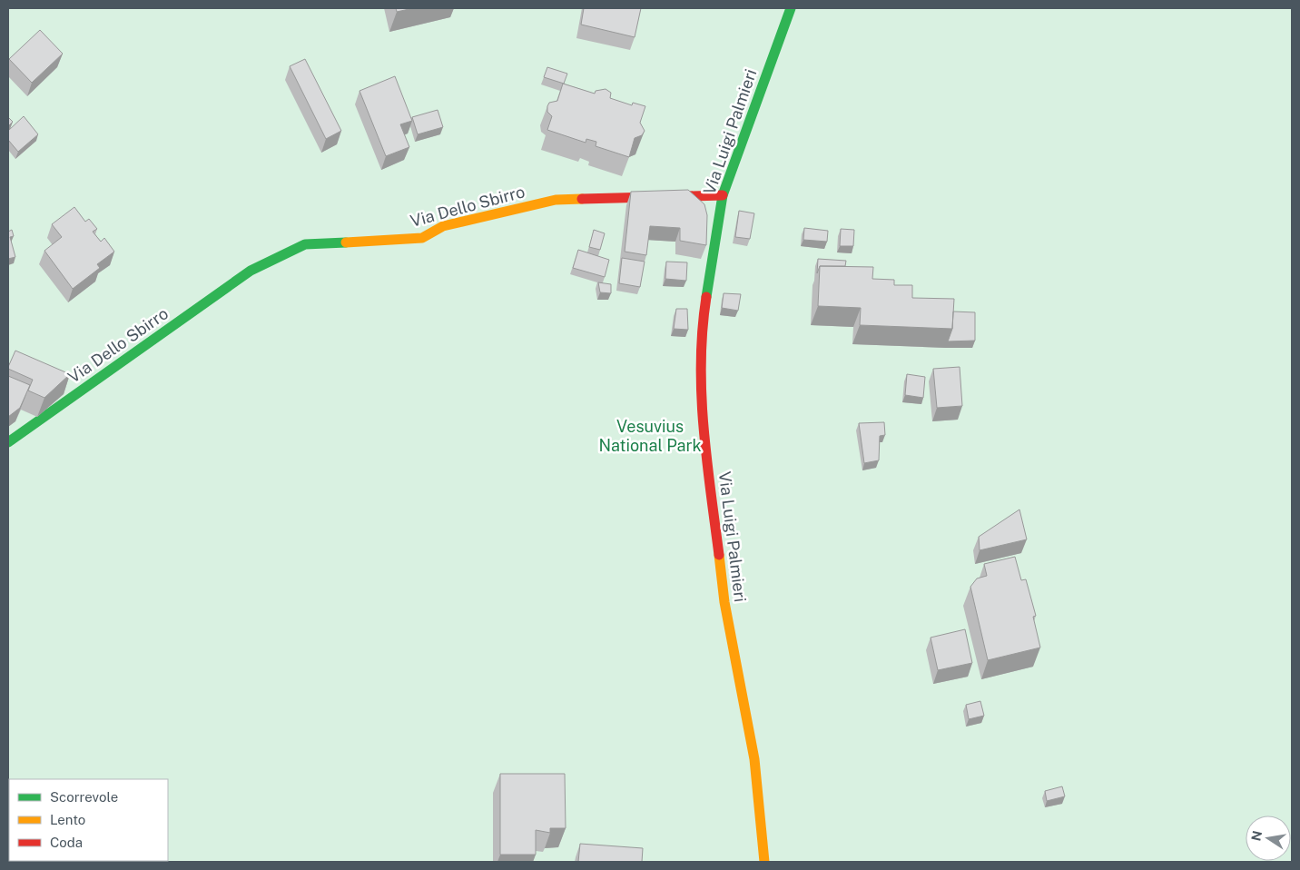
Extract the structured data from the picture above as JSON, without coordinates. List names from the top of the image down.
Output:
{
  "streets": {
    "street": ["Via Luigi Palmieri", "Via Dello Sbirro"]
  },
  "crossings": [
    ["Via Luigi Palmieri", "Via Dello Sbirro"]
  ],
  "parks": ["Vesuvius National Park"],
  "legend": ["Scorrevole", "Lento", "Coda"],
  "north": "left"
}
